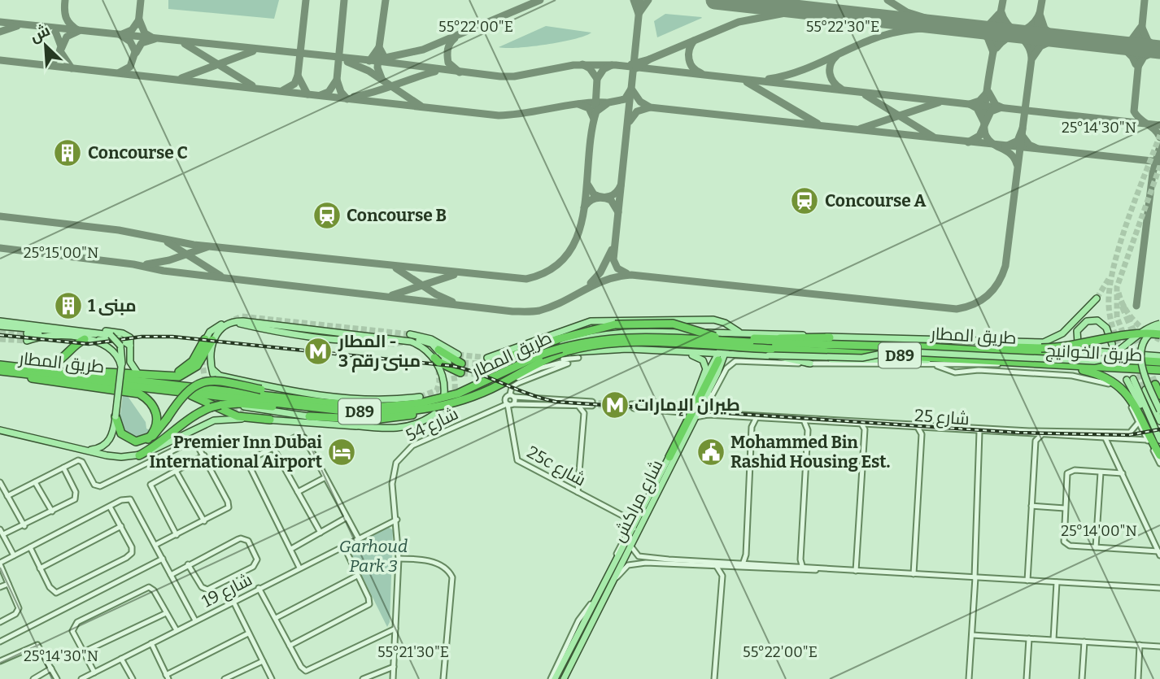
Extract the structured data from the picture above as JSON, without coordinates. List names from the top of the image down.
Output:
{
  "streets": {
    "highway": ["طريق المطار", "طريق الخوانيج", "D89"],
    "main road": ["شارع مراكش"],
    "street": [
      "شارع 25",
      "شارع 54",
      "25c شارع",
      "شارع 19"
    ]
  },
  "crossings": [
    ["طريق المطار", "طريق الخوانيج"],
    ["شارع 25", "شارع مراكش"],
    ["شارع 54", "25c شارع"],
    ["شارع 54", "شارع 19"],
    ["25c شارع", "شارع مراكش"]
  ],
  "parks": ["Garhoud Park 3"],
  "places": {
    "building": ["Concourse C", "مبنى 1"],
    "station": ["Concourse A", "Concourse B"],
    "metro station": ["المطار - مبنى رقم 3", "طيران الإمارات"],
    "hotel": ["Premier Inn Dubai International Airport"],
    "public building": ["Mohammed Bin Rashid Housing Est."]
  },
  "north": "top left",
  "coordinates": [
    "55°22'00\"E",
    "55°22'30\"E",
    "25°14'30\"N",
    "25°15'00\"N",
    "25°14'00\"N",
    "55°21'30\"E"
  ]
}
